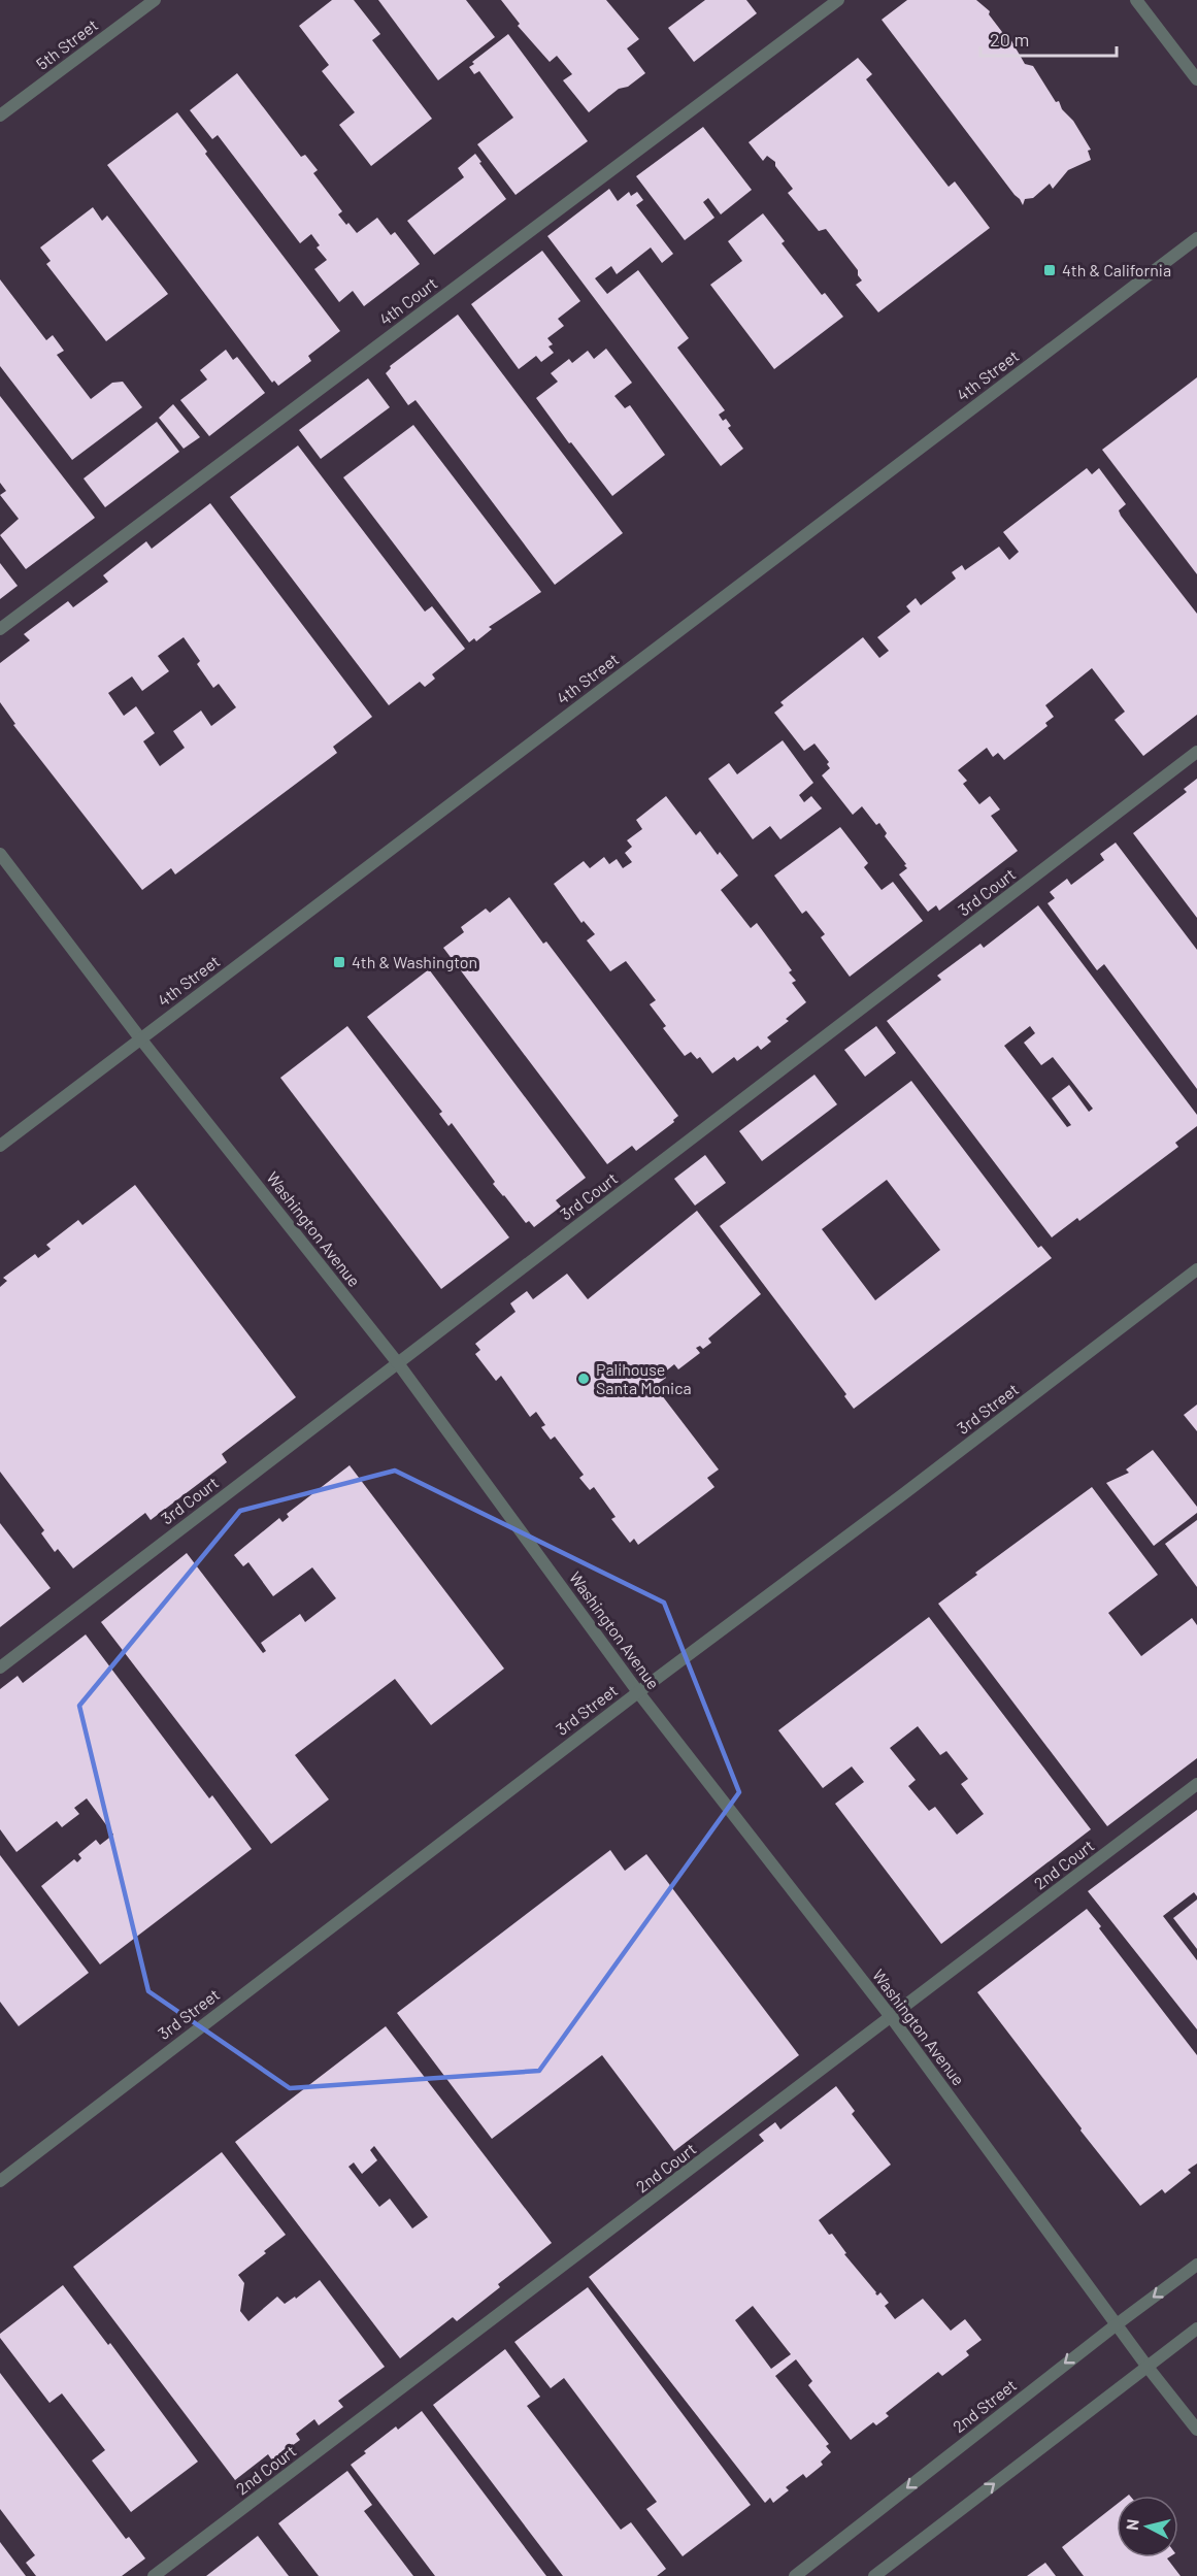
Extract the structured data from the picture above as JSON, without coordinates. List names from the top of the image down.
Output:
{
  "streets": {
    "street": [
      "5th Street",
      "4th Court",
      "4th Street",
      "3rd Court",
      "Washington Avenue",
      "3rd Street",
      "2nd Court",
      "2nd Street"
    ]
  },
  "crossings": [
    ["4th Street", "Washington Avenue"],
    ["3rd Court", "Washington Avenue"],
    ["Washington Avenue", "3rd Street"],
    ["Washington Avenue", "2nd Court"],
    ["Washington Avenue", "2nd Street"]
  ],
  "places": {
    "transit": ["4th & California", "4th & Washington"],
    "other": ["Palihouse Santa Monica"]
  },
  "scale_bar": "20 m",
  "north": "left"
}
